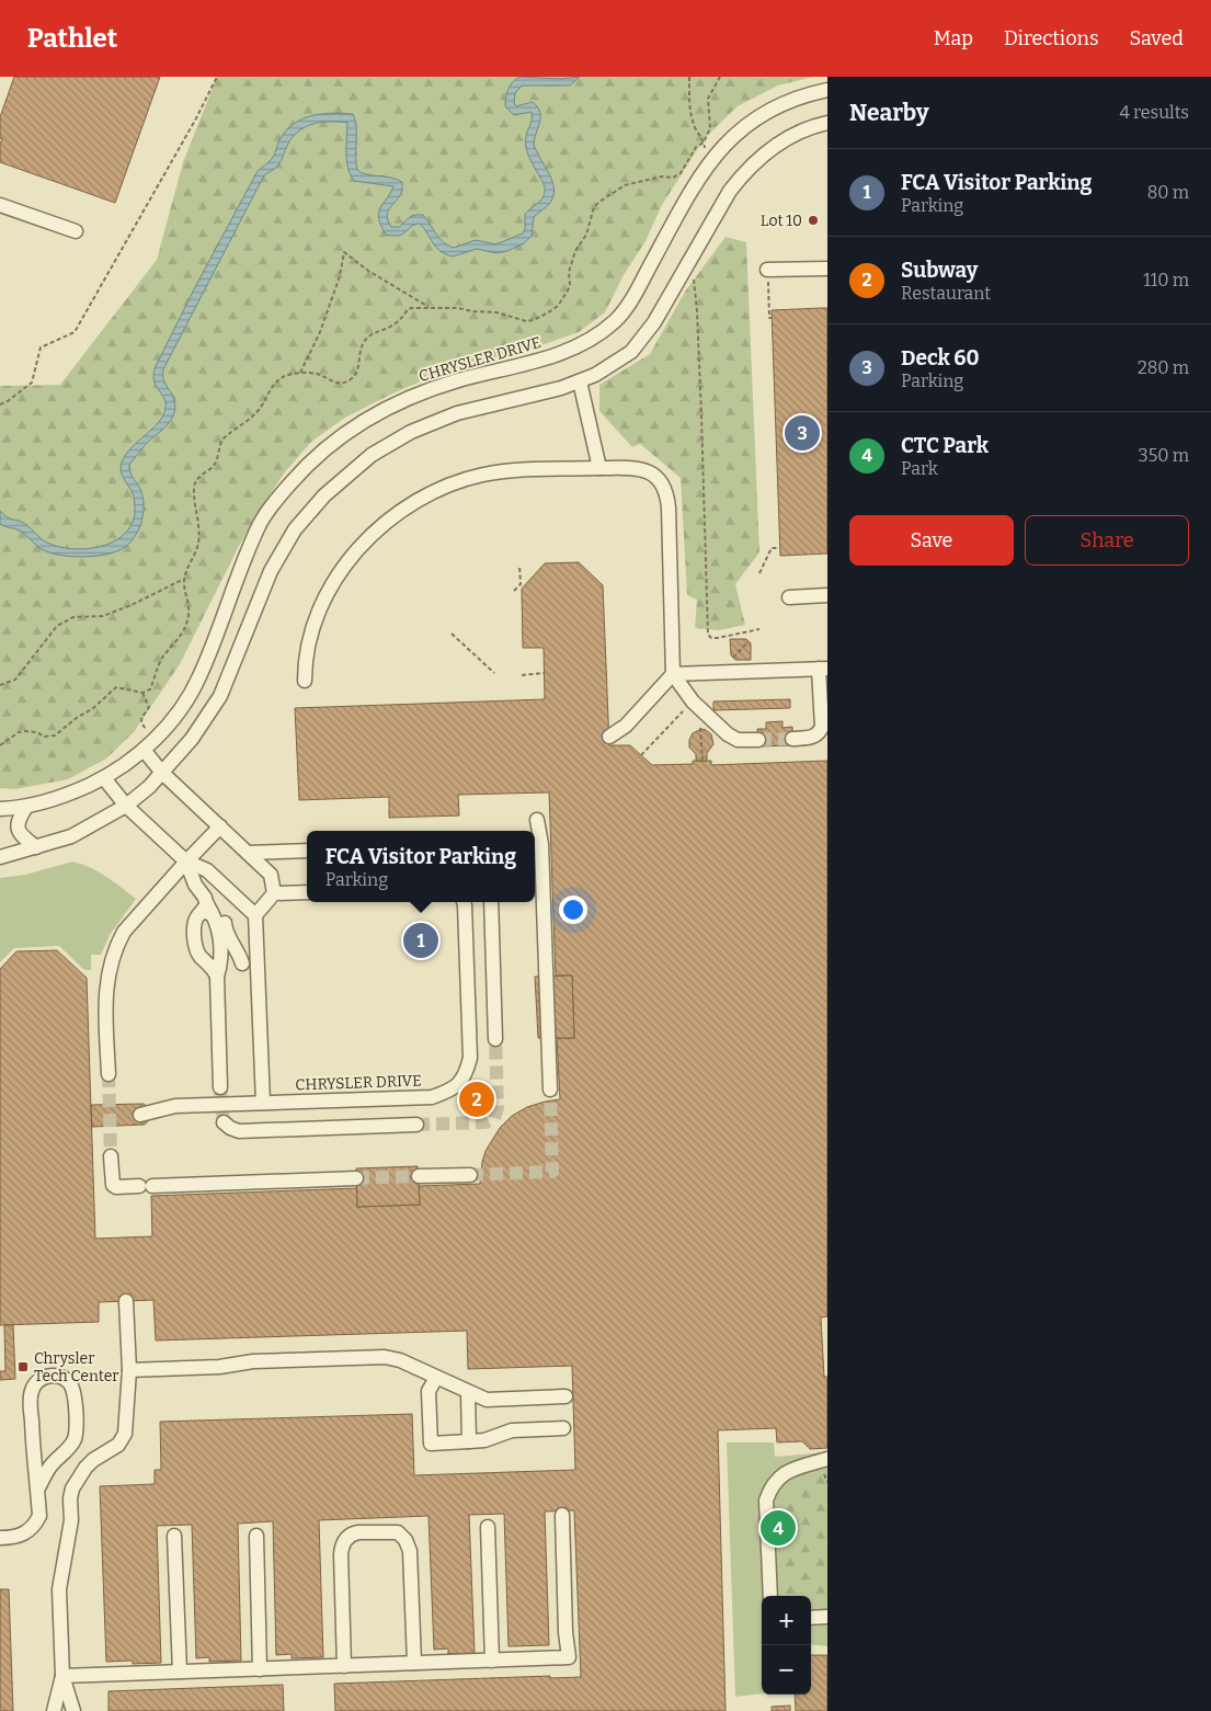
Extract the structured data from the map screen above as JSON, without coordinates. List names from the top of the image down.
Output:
{
  "streets": {
    "street": ["CHRYSLER DRIVE"]
  },
  "places": {
    "other": ["Lot 10"],
    "transit": ["Chrysler Tech Center"]
  },
  "page": {
    "header": "Pathlet",
    "nav": ["Map", "Directions", "Saved"],
    "heading": ["Nearby", "4 results"],
    "list": [
      {
        "mark": "1",
        "name": "FCA Visitor Parking",
        "note": "Parking",
        "value": "80 m"
      },
      {
        "mark": "2",
        "name": "Subway",
        "note": "Restaurant",
        "value": "110 m"
      },
      {
        "mark": "3",
        "name": "Deck 60",
        "note": "Parking",
        "value": "280 m"
      },
      {
        "mark": "4",
        "name": "CTC Park",
        "note": "Park",
        "value": "350 m"
      }
    ],
    "pins": [
      "3",
      "1",
      "2",
      "4"
    ],
    "buttons": ["Save", "Share"],
    "popup": ["FCA Visitor Parking", "Parking"],
    "map_buttons": ["+", "−"]
  }
}
